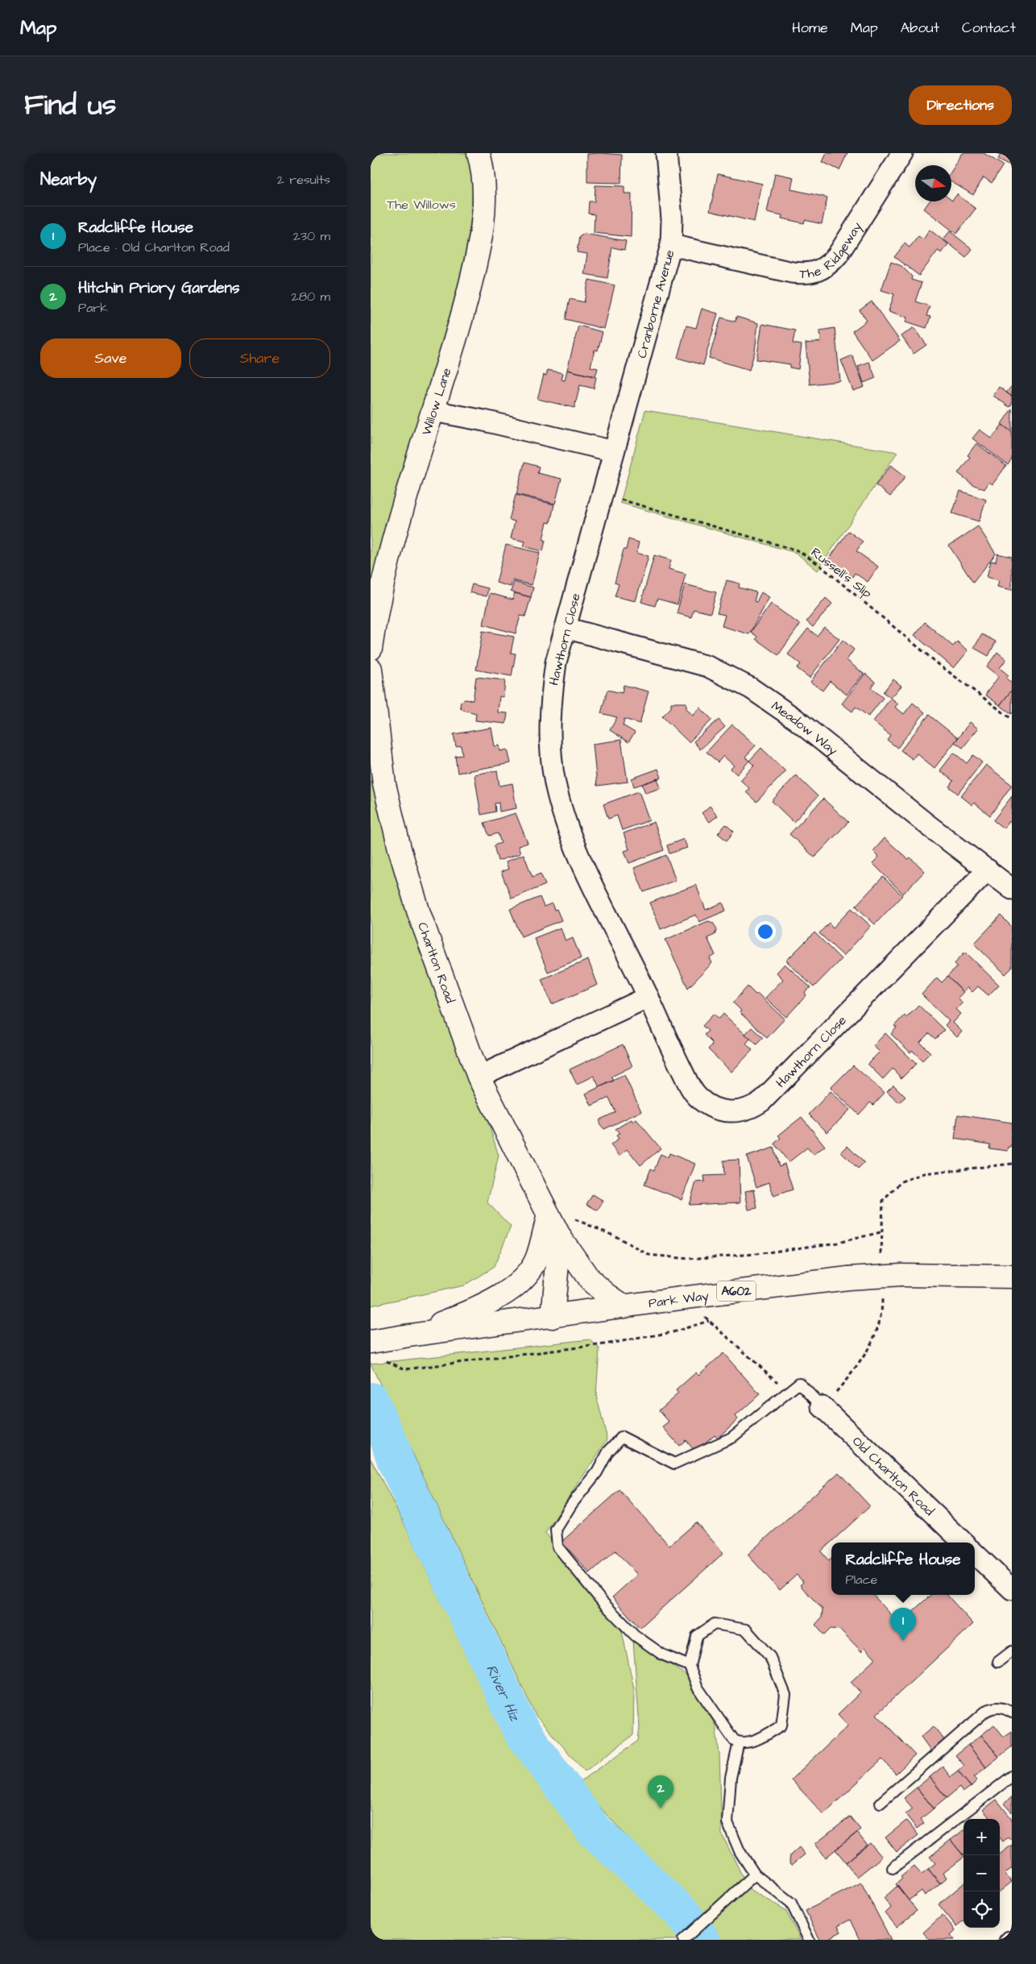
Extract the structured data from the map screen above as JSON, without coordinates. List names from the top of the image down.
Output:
{
  "streets": {
    "street": [
      "The Ridgeway",
      "Cranborne Avenue",
      "Willow Lane",
      "Hawthorn Close",
      "Meadow Way",
      "Charlton Road",
      "A602",
      "Park Way",
      "Old Charlton Road"
    ],
    "path": ["Russell's Slip"]
  },
  "crossings": [
    ["The Ridgeway", "Cranborne Avenue"],
    ["Cranborne Avenue", "Hawthorn Close"],
    ["Hawthorn Close", "Meadow Way"],
    ["Charlton Road", "Park Way"]
  ],
  "water": ["River Hiz"],
  "parks": ["The Willows"],
  "north": "right",
  "page": {
    "header": "Map",
    "nav": [
      "Home",
      "Map",
      "About",
      "Contact"
    ],
    "title": "Find us",
    "buttons": [
      "Directions",
      ["Save", "Share"]
    ],
    "heading": ["Nearby", "2 results"],
    "list": [
      {
        "mark": "1",
        "name": "Radcliffe House",
        "note": "Place · Old Charlton Road",
        "value": "230 m"
      },
      {
        "mark": "2",
        "name": "Hitchin Priory Gardens",
        "note": "Park",
        "value": "280 m"
      }
    ],
    "popup": ["Radcliffe House", "Place"],
    "pins": ["1", "2"],
    "map_buttons": ["+", "−"]
  }
}
